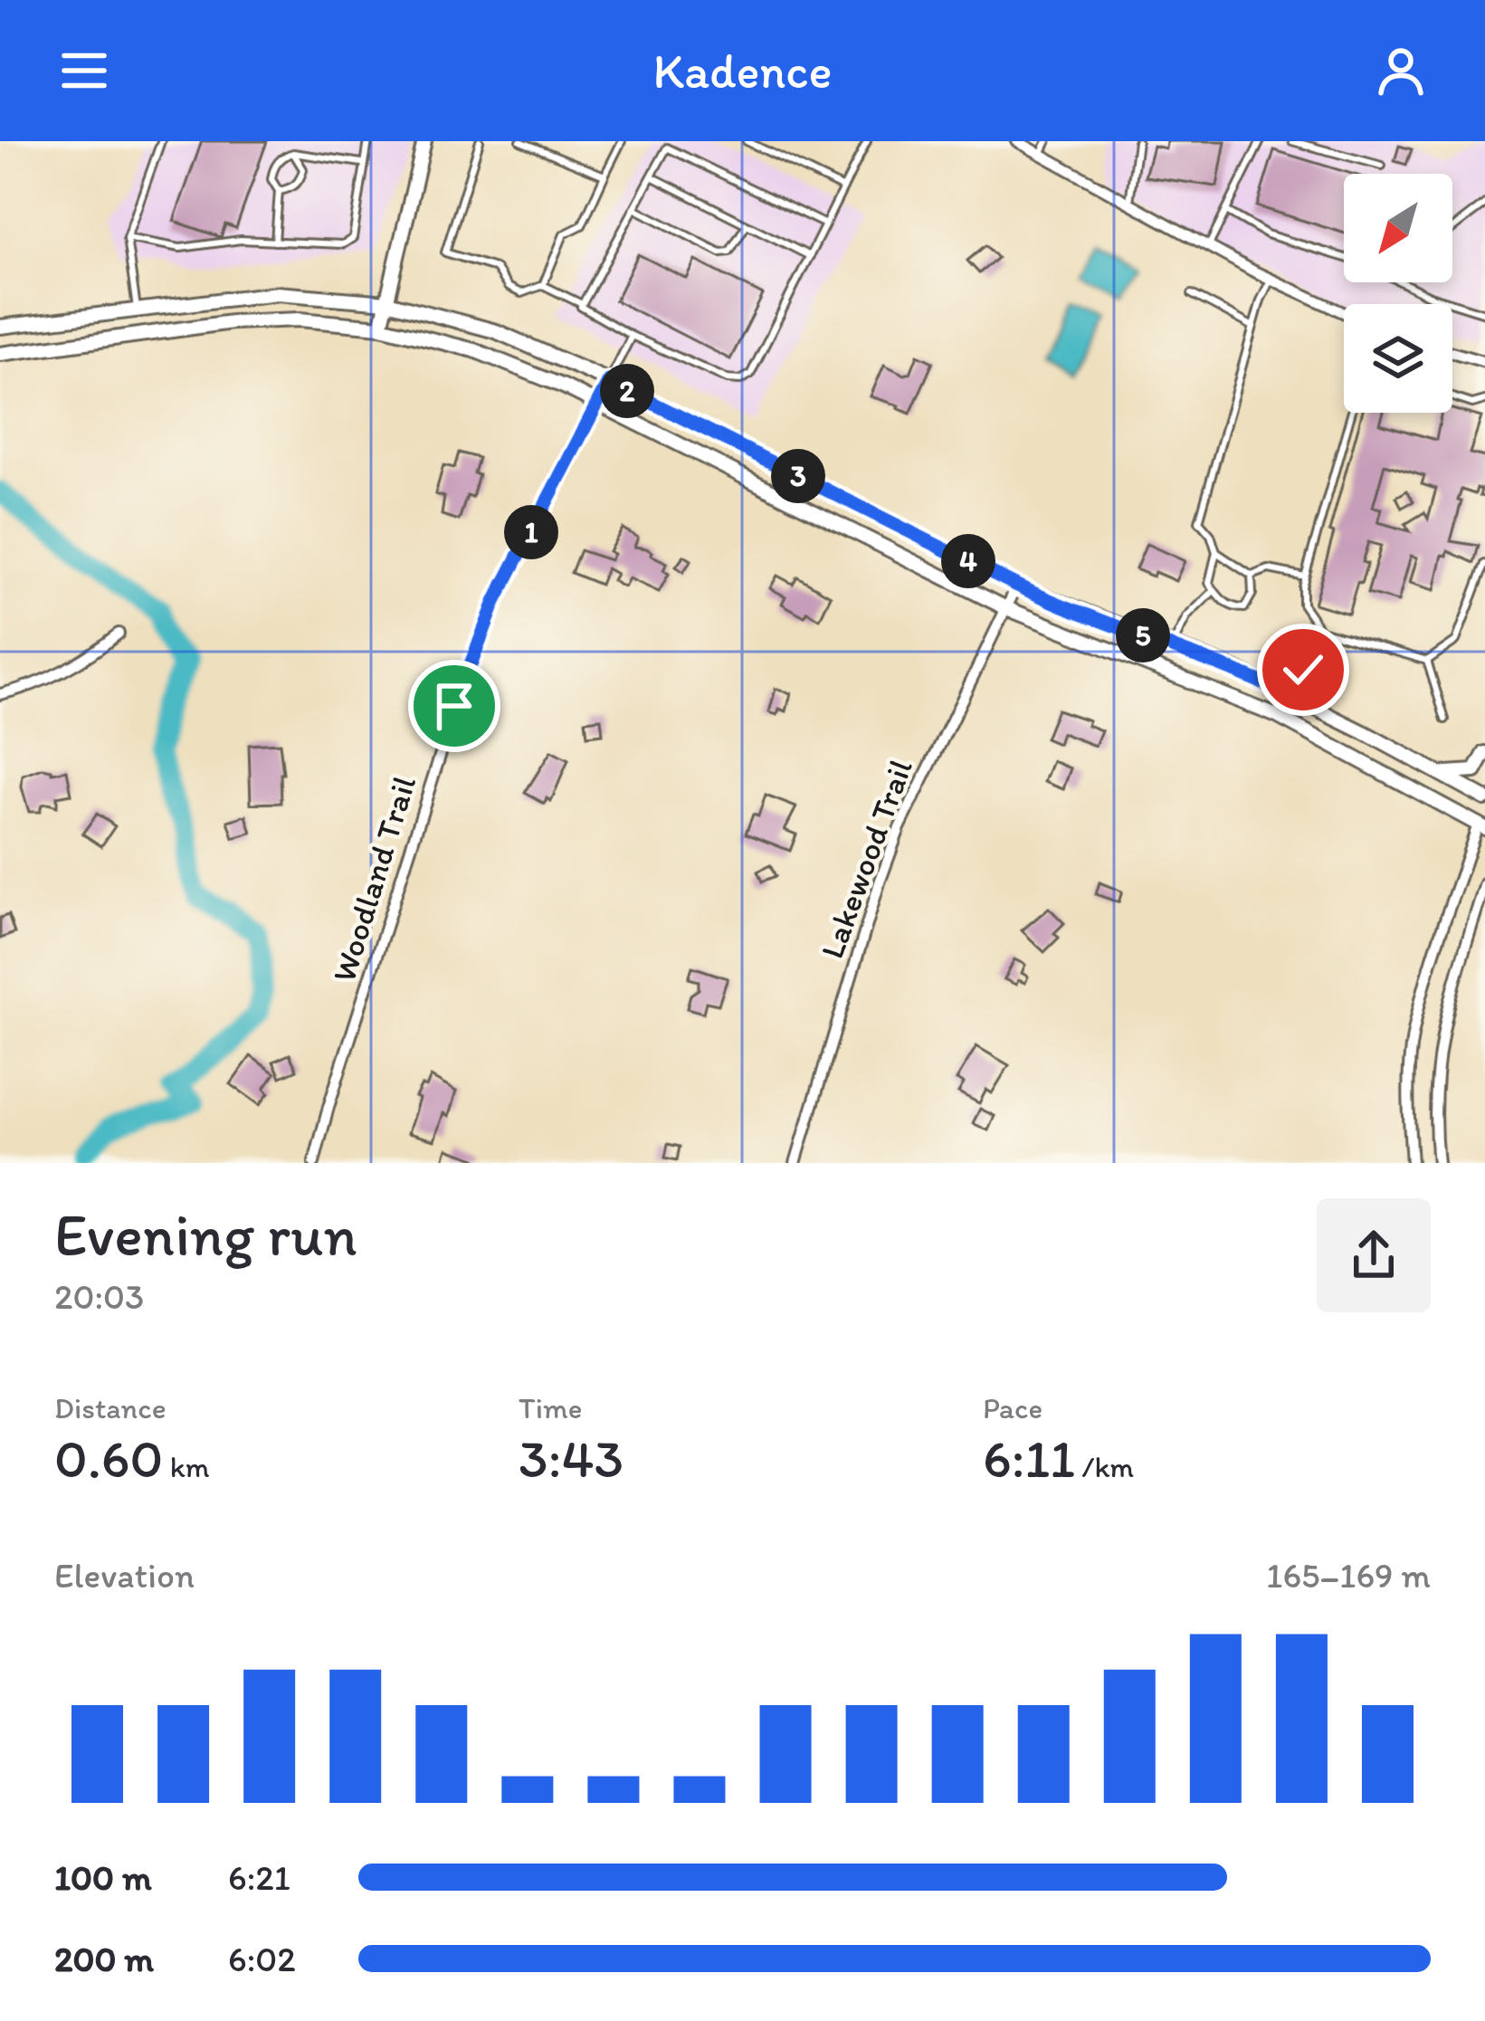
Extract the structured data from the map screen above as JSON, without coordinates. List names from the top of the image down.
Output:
{
  "streets": {
    "street": ["Lakewood Trail", "Woodland Trail"]
  },
  "north": "bottom left",
  "page": {
    "header": "Kadence",
    "pins": [
      "2",
      "3",
      "1",
      "4",
      "5"
    ],
    "heading": ["Evening run", "20:03"],
    "stats": [
      ["Distance", "0.60 km"],
      ["Time", "3:43"],
      ["Pace", "6:11 /km"]
    ],
    "chart": ["Elevation", "165–169 m"],
    "list": [
      {
        "name": "100 m",
        "note": "6:21"
      },
      {
        "name": "200 m",
        "note": "6:02"
      }
    ]
  }
}
